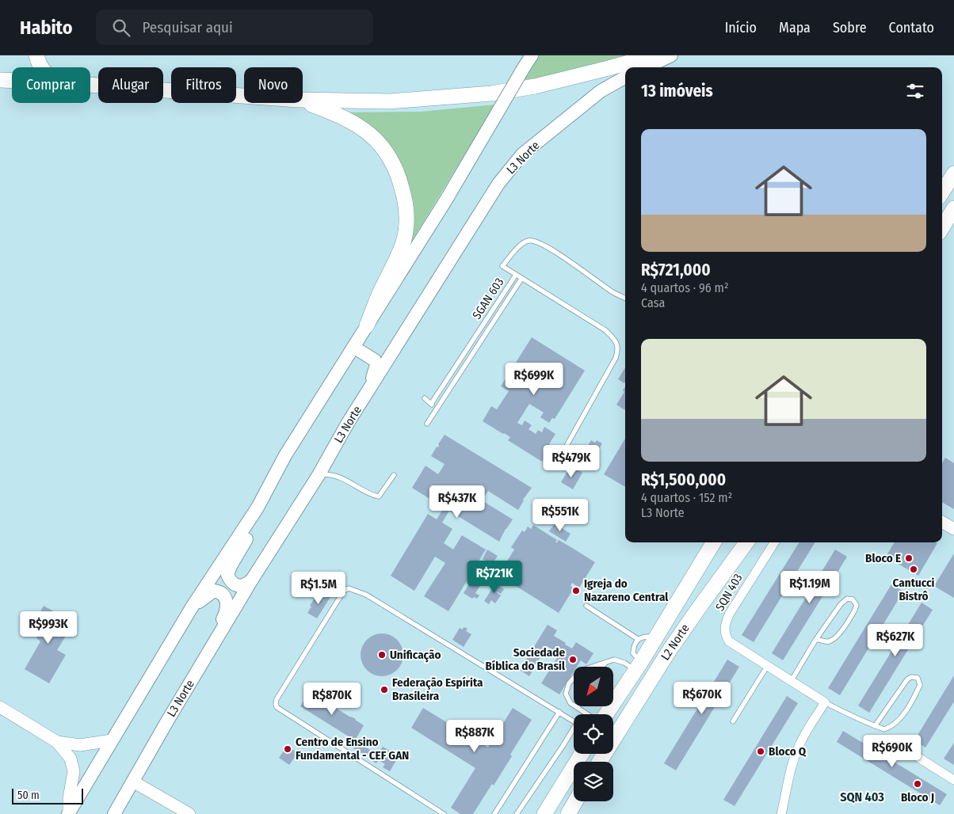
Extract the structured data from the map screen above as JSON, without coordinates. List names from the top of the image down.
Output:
{
  "streets": {
    "main road": ["L3 Norte", "L2 Norte"],
    "street": ["SQN 403"],
    "lane": ["SGAN 603"]
  },
  "districts": ["SQN 403"],
  "places": [
    "Bloco E",
    "Cantucci Bistrô",
    "Igreja do Nazareno Central",
    "Unificação",
    "Sociedade Bíblica do Brasil",
    "Federação Espírita Brasileira",
    "Centro de Ensino Fundamental - CEF GAN",
    "Bloco Q",
    "Bloco J"
  ],
  "scale_bar": "50 m",
  "north": "bottom left",
  "page": {
    "header": "Habito",
    "search": "Pesquisar aqui",
    "nav": [
      "Início",
      "Mapa",
      "Sobre",
      "Contato"
    ],
    "chip": [
      "Comprar",
      "Alugar",
      "Filtros",
      "Novo"
    ],
    "heading": "13 imóveis",
    "list": [
      {
        "name": "R$721,000",
        "note": "4 quartos · 96 m² · Casa"
      },
      {
        "name": "R$1,500,000",
        "note": "4 quartos · 152 m² · L3 Norte"
      }
    ],
    "price": [
      "R$699K",
      "R$479K",
      "R$437K",
      "R$551K",
      "R$721K",
      "R$1.19M",
      "R$1.5M",
      "R$993K",
      "R$627K",
      "R$670K",
      "R$870K",
      "R$887K",
      "R$690K"
    ],
    "scale": "50 m"
  }
}
